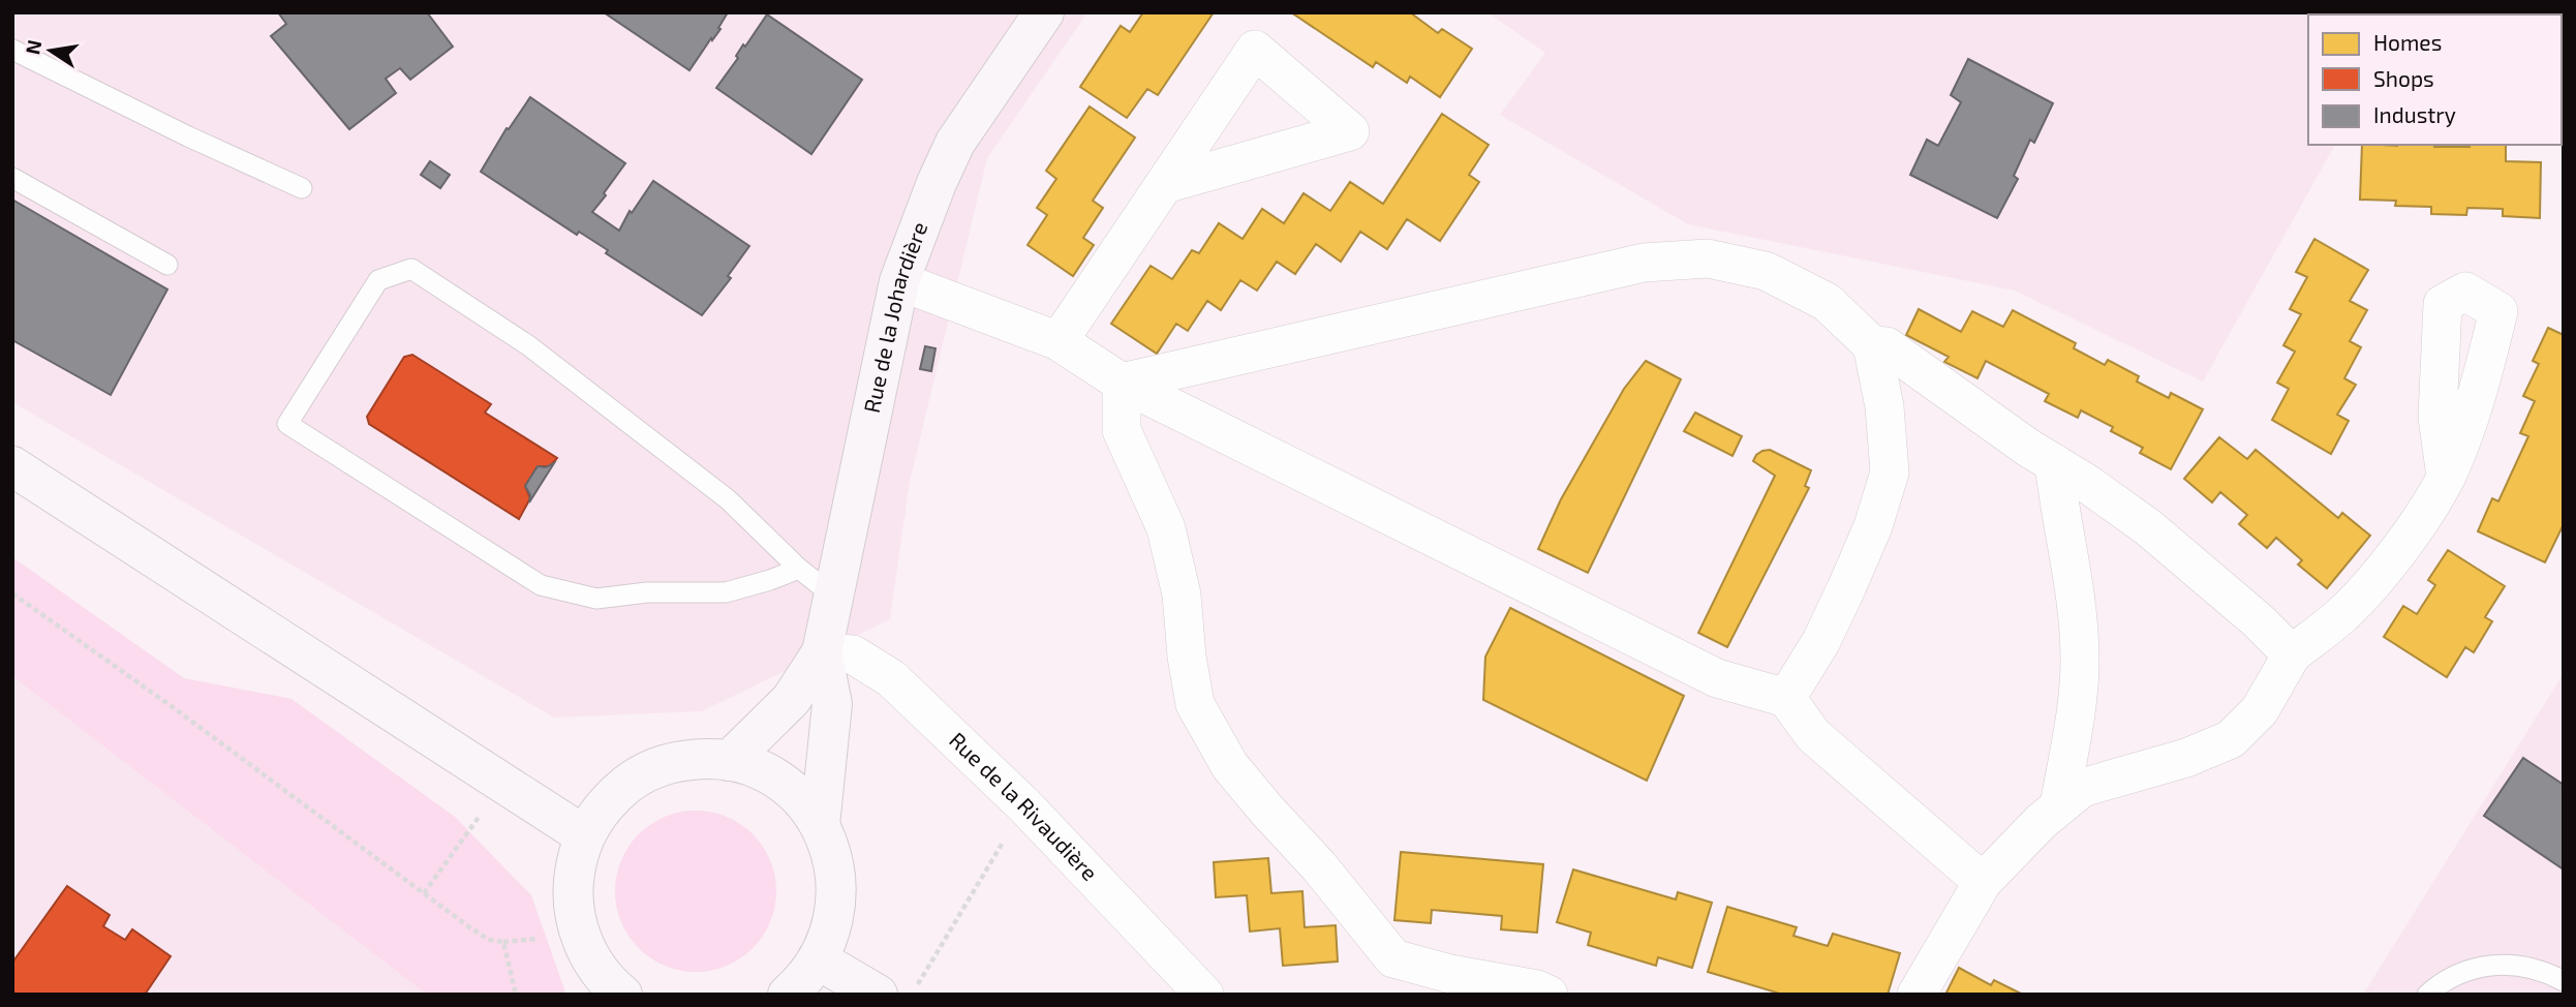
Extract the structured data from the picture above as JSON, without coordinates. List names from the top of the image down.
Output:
{
  "streets": {
    "main road": ["Rue de la Johardière"],
    "street": ["Rue de la Rivaudière"]
  },
  "crossings": [
    ["Rue de la Johardière", "Rue de la Rivaudière"]
  ],
  "legend": ["Homes", "Shops", "Industry"],
  "north": "left"
}
